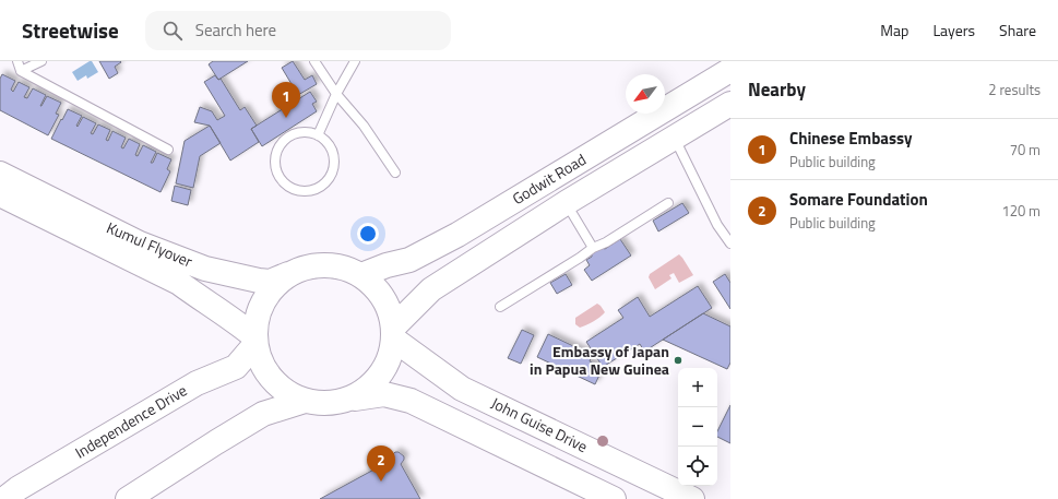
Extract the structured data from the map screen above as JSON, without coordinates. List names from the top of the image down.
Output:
{
  "streets": {
    "main road": [
      "Godwit Road",
      "Kumul Flyover",
      "Independence Drive",
      "John Guise Drive"
    ]
  },
  "crossings": [
    ["Godwit Road", "Kumul Flyover"],
    ["Godwit Road", "Independence Drive"],
    ["Godwit Road", "John Guise Drive"],
    ["Kumul Flyover", "Independence Drive"],
    ["Kumul Flyover", "John Guise Drive"],
    ["Independence Drive", "John Guise Drive"]
  ],
  "places": ["Embassy of Japan in Papua New Guinea"],
  "north": "bottom left",
  "page": {
    "header": "Streetwise",
    "search": "Search here",
    "nav": ["Map", "Layers", "Share"],
    "heading": ["Nearby", "2 results"],
    "pins": ["1", "2"],
    "list": [
      {
        "mark": "1",
        "name": "Chinese Embassy",
        "note": "Public building",
        "value": "70 m"
      },
      {
        "mark": "2",
        "name": "Somare Foundation",
        "note": "Public building",
        "value": "120 m"
      }
    ],
    "map_buttons": ["+", "−"]
  }
}
